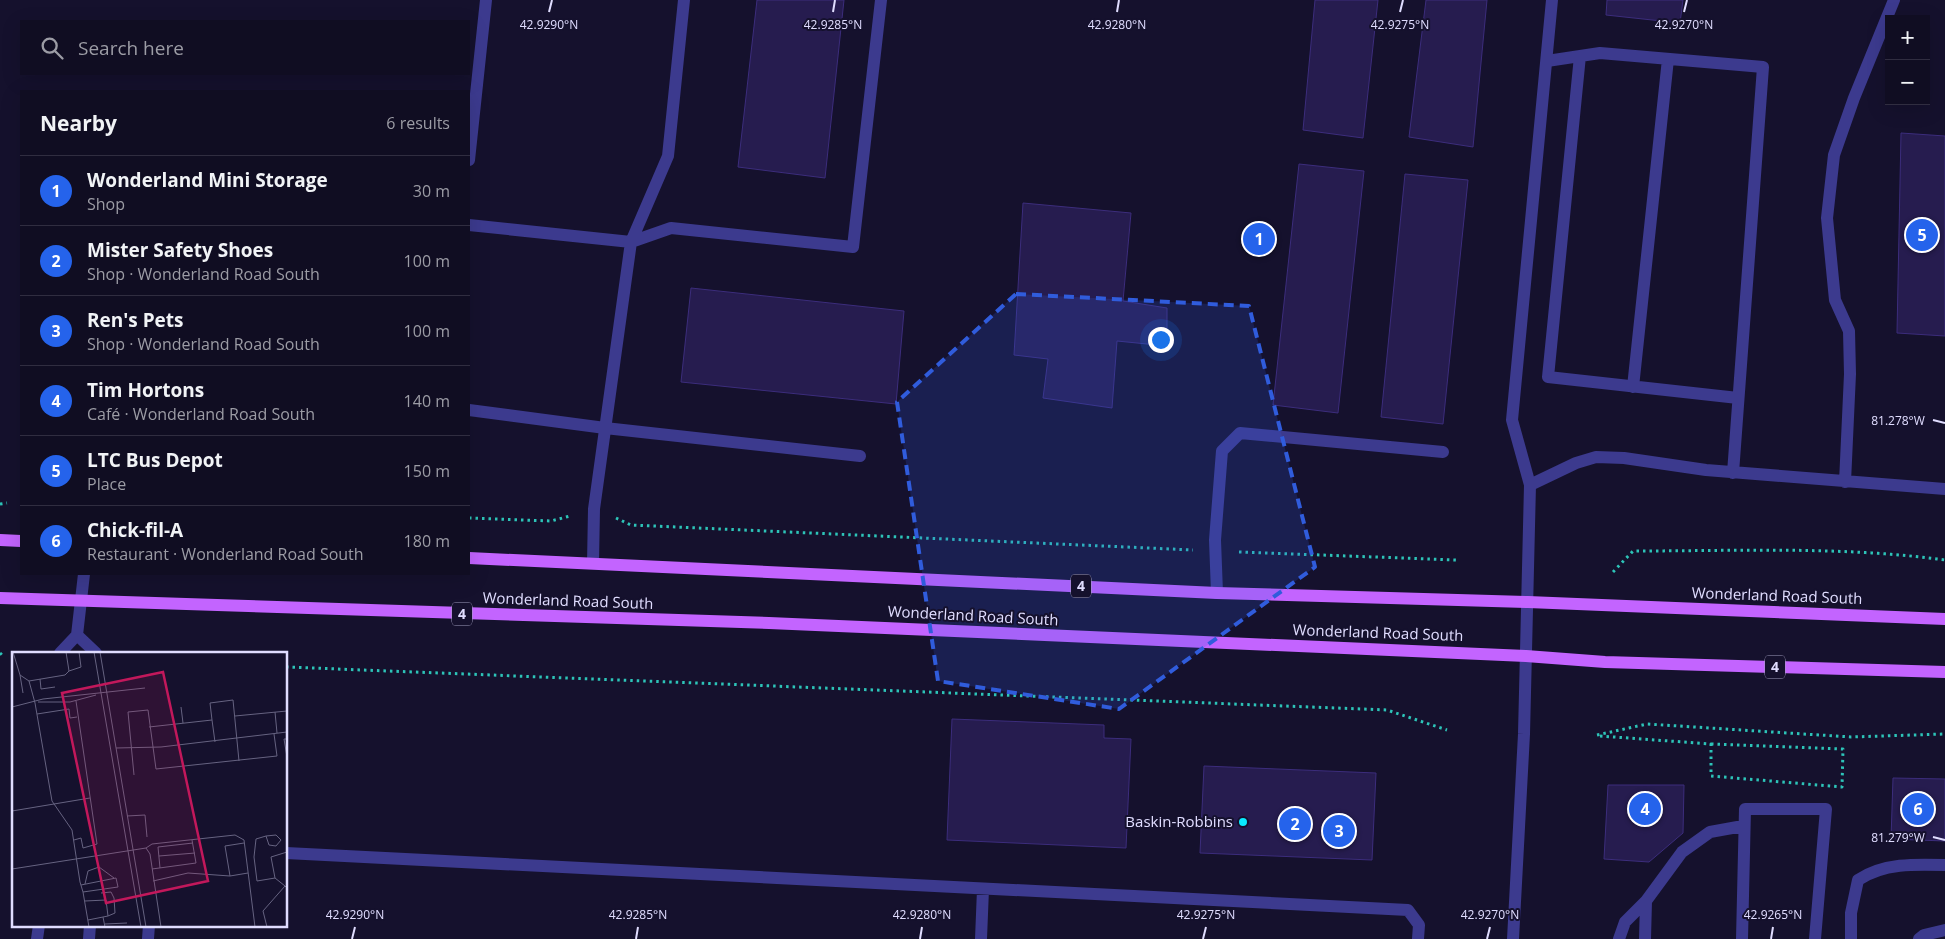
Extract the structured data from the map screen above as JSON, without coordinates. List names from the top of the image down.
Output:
{
  "streets": {
    "main road": ["4", "Wonderland Road South"]
  },
  "places": ["Baskin-Robbins"],
  "page": {
    "map_buttons": ["+", "−"],
    "search": "Search here",
    "heading": ["Nearby", "6 results"],
    "list": [
      {
        "mark": "1",
        "name": "Wonderland Mini Storage",
        "note": "Shop",
        "value": "30 m"
      },
      {
        "mark": "2",
        "name": "Mister Safety Shoes",
        "note": "Shop · Wonderland Road South",
        "value": "100 m"
      },
      {
        "mark": "3",
        "name": "Ren's Pets",
        "note": "Shop · Wonderland Road South",
        "value": "100 m"
      },
      {
        "mark": "4",
        "name": "Tim Hortons",
        "note": "Café · Wonderland Road South",
        "value": "140 m"
      },
      {
        "mark": "5",
        "name": "LTC Bus Depot",
        "note": "Place",
        "value": "150 m"
      },
      {
        "mark": "6",
        "name": "Chick-fil-A",
        "note": "Restaurant · Wonderland Road South",
        "value": "180 m"
      }
    ],
    "pins": [
      "5",
      "1",
      "4",
      "6",
      "2",
      "3"
    ]
  },
  "coordinates": [
    "42.9290°N",
    "42.9285°N",
    "42.9280°N",
    "42.9275°N",
    "42.9270°N",
    "81.278°W",
    "81.279°W",
    "42.9265°N"
  ]
}
